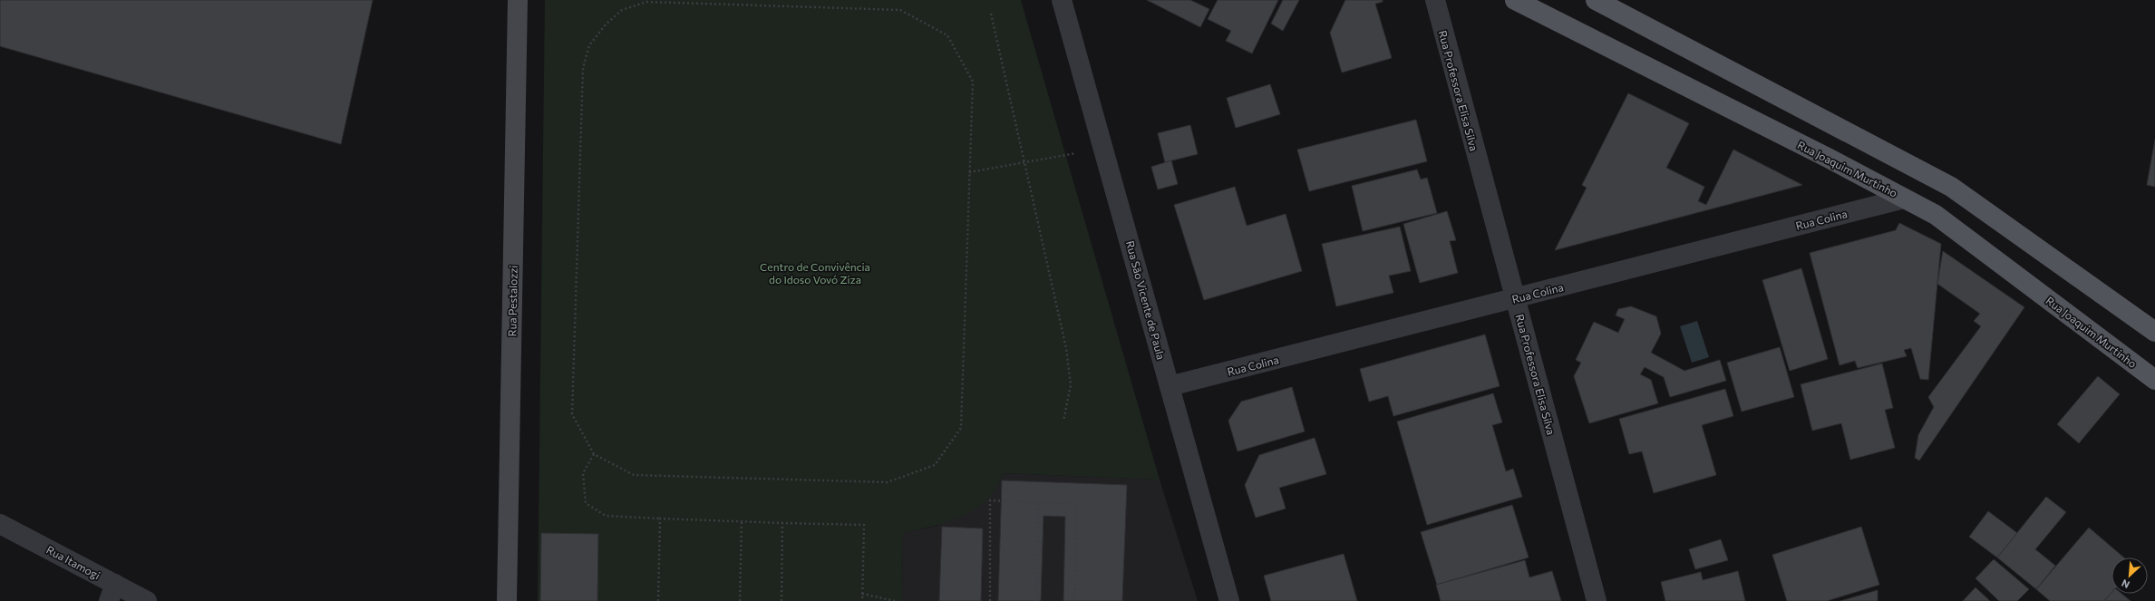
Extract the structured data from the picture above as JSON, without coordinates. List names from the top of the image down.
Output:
{
  "streets": {
    "main road": ["Rua Joaquim Murtinho"],
    "street": [
      "Rua Professora Elisa Silva",
      "Rua Colina",
      "Rua São Vicente de Paula",
      "Rua Pestalozzi",
      "Rua Itamogi"
    ]
  },
  "crossings": [
    ["Rua Professora Elisa Silva", "Rua Colina"],
    ["Rua Joaquim Murtinho", "Rua Colina"],
    ["Rua Colina", "Rua São Vicente de Paula"]
  ],
  "parks": ["Centro de Convivência do Idoso Vovó Ziza"],
  "north": "bottom left"
}
